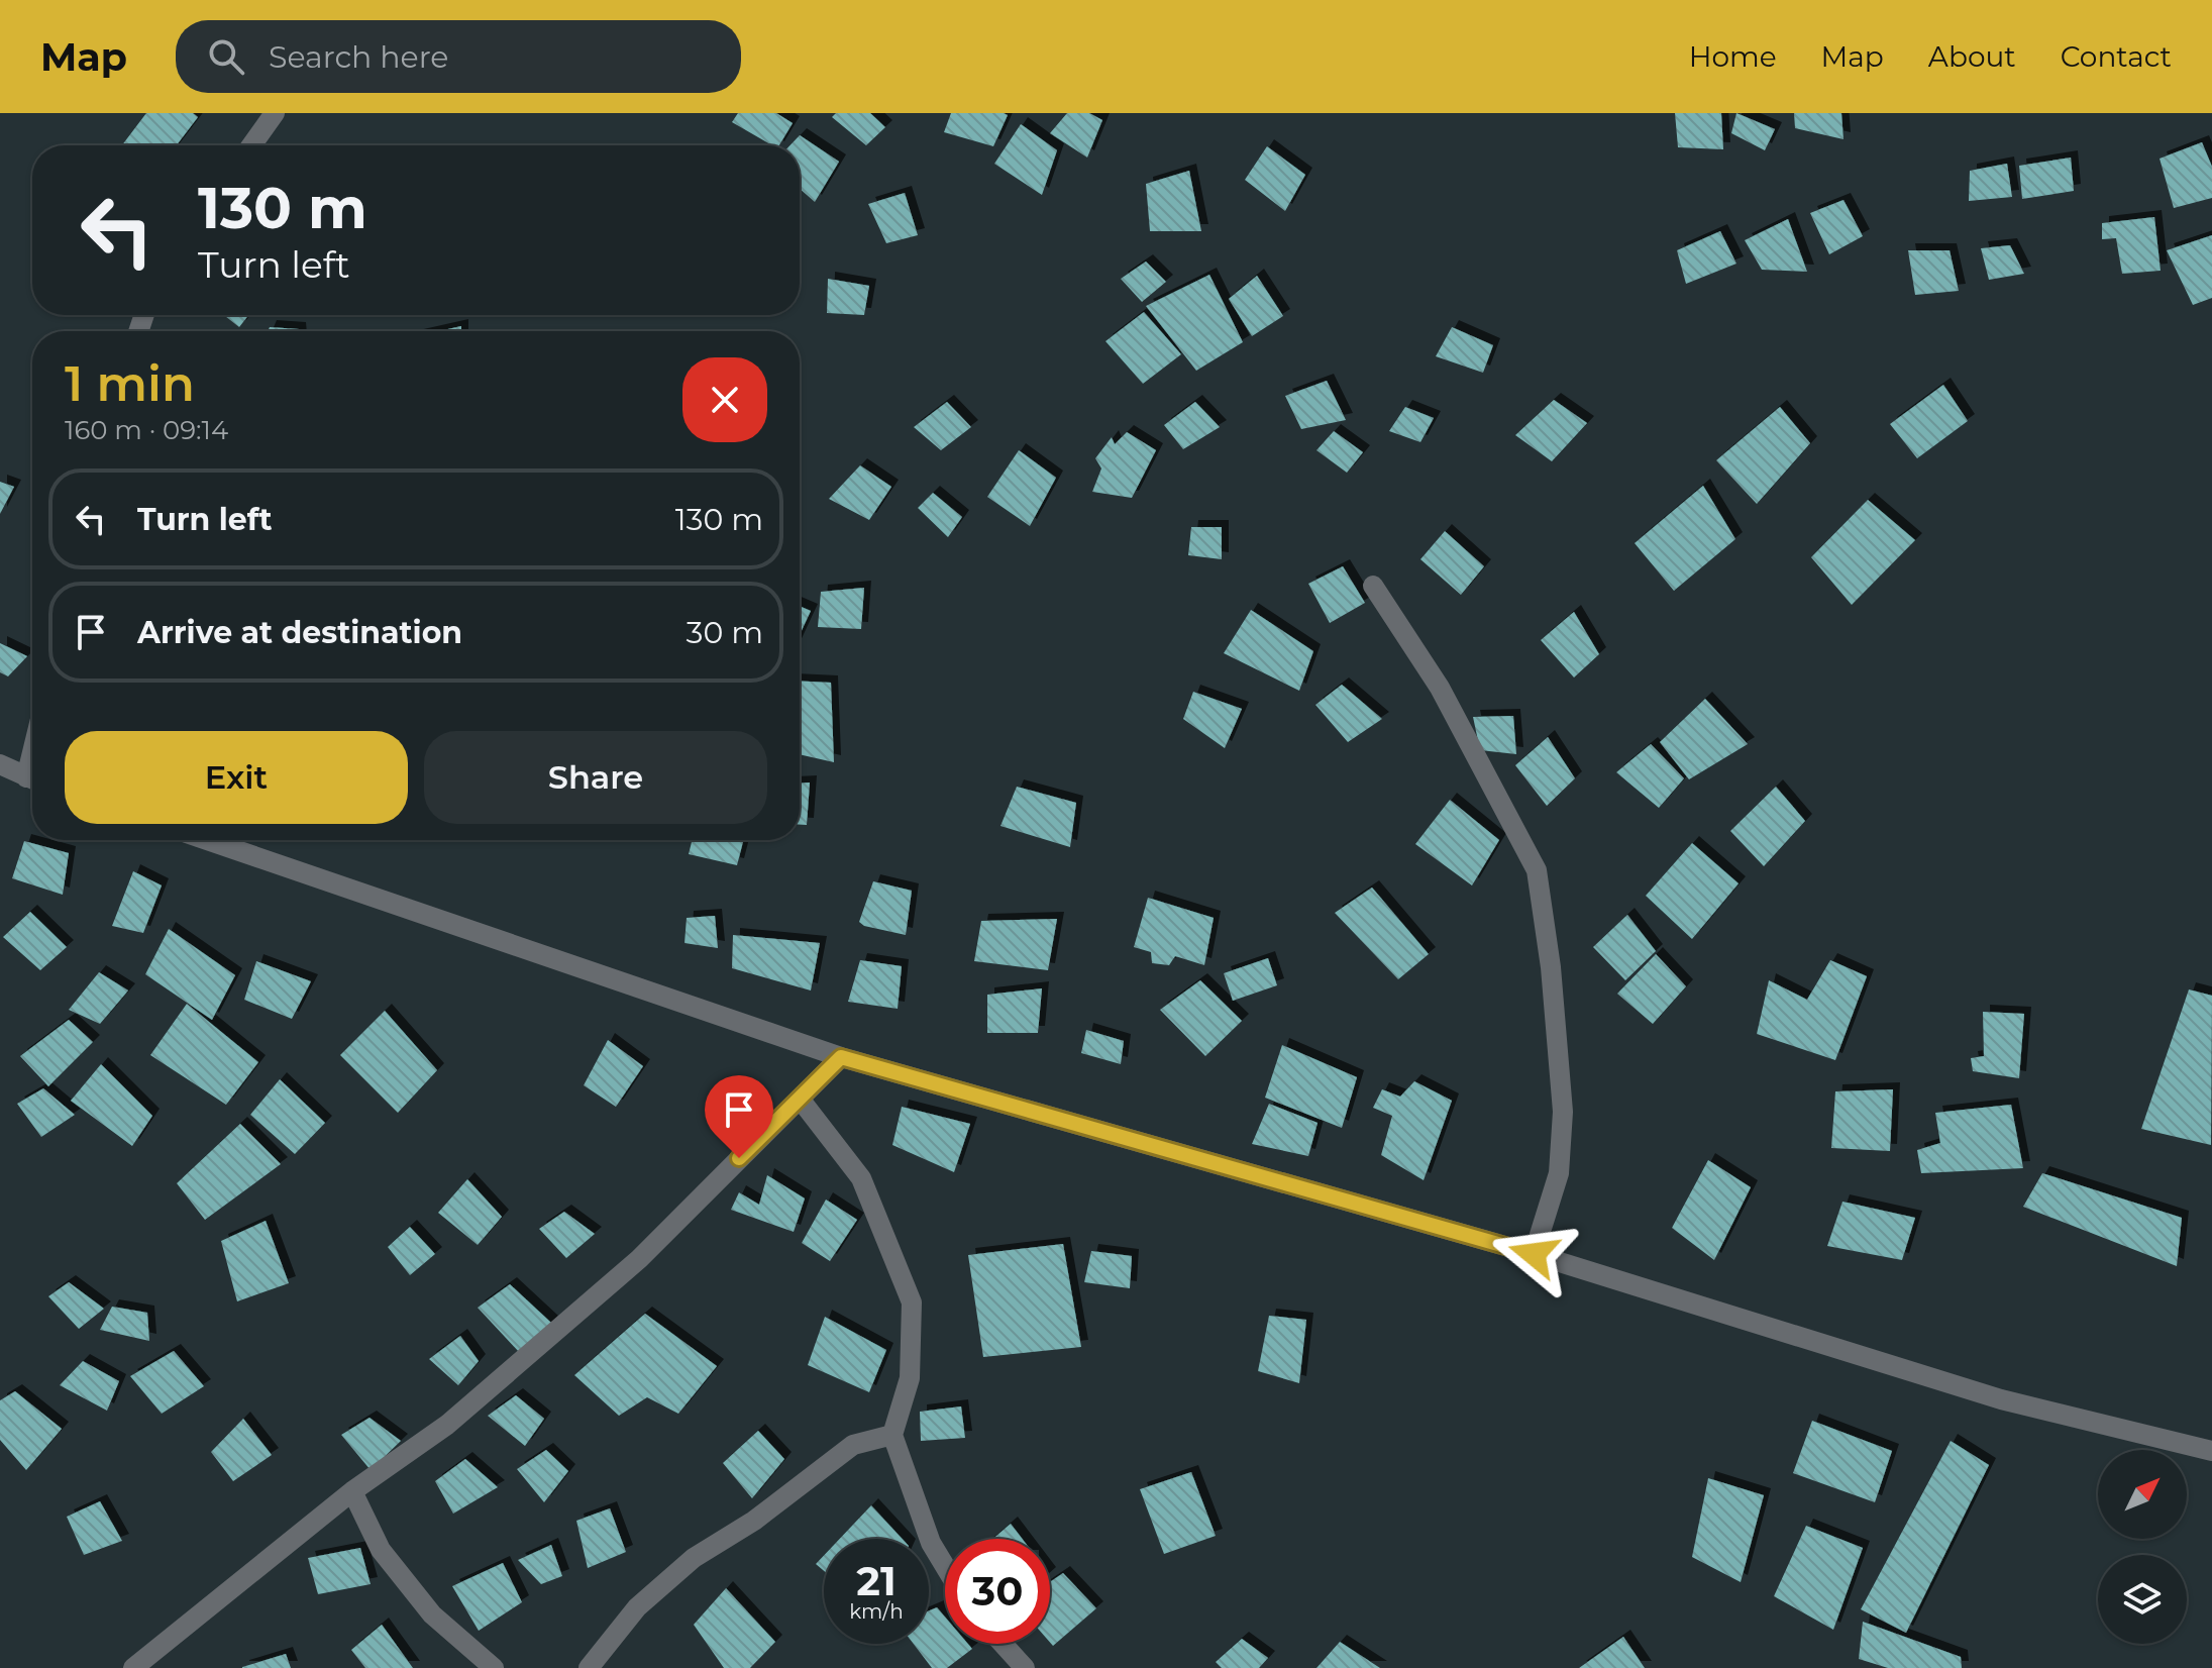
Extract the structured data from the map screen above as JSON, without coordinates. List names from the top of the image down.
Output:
{
  "north": "top right",
  "page": {
    "header": "Map",
    "search": "Search here",
    "nav": [
      "Home",
      "Map",
      "About",
      "Contact"
    ],
    "turn": ["130 m", "Turn left"],
    "heading": ["1 min", "160 m · 09:14"],
    "list": [
      {
        "name": "Turn left",
        "value": "130 m"
      },
      {
        "name": "Arrive at destination",
        "value": "30 m"
      }
    ],
    "buttons": ["Exit", "Share"],
    "speed": "21 km/h",
    "limit": "30"
  }
}
